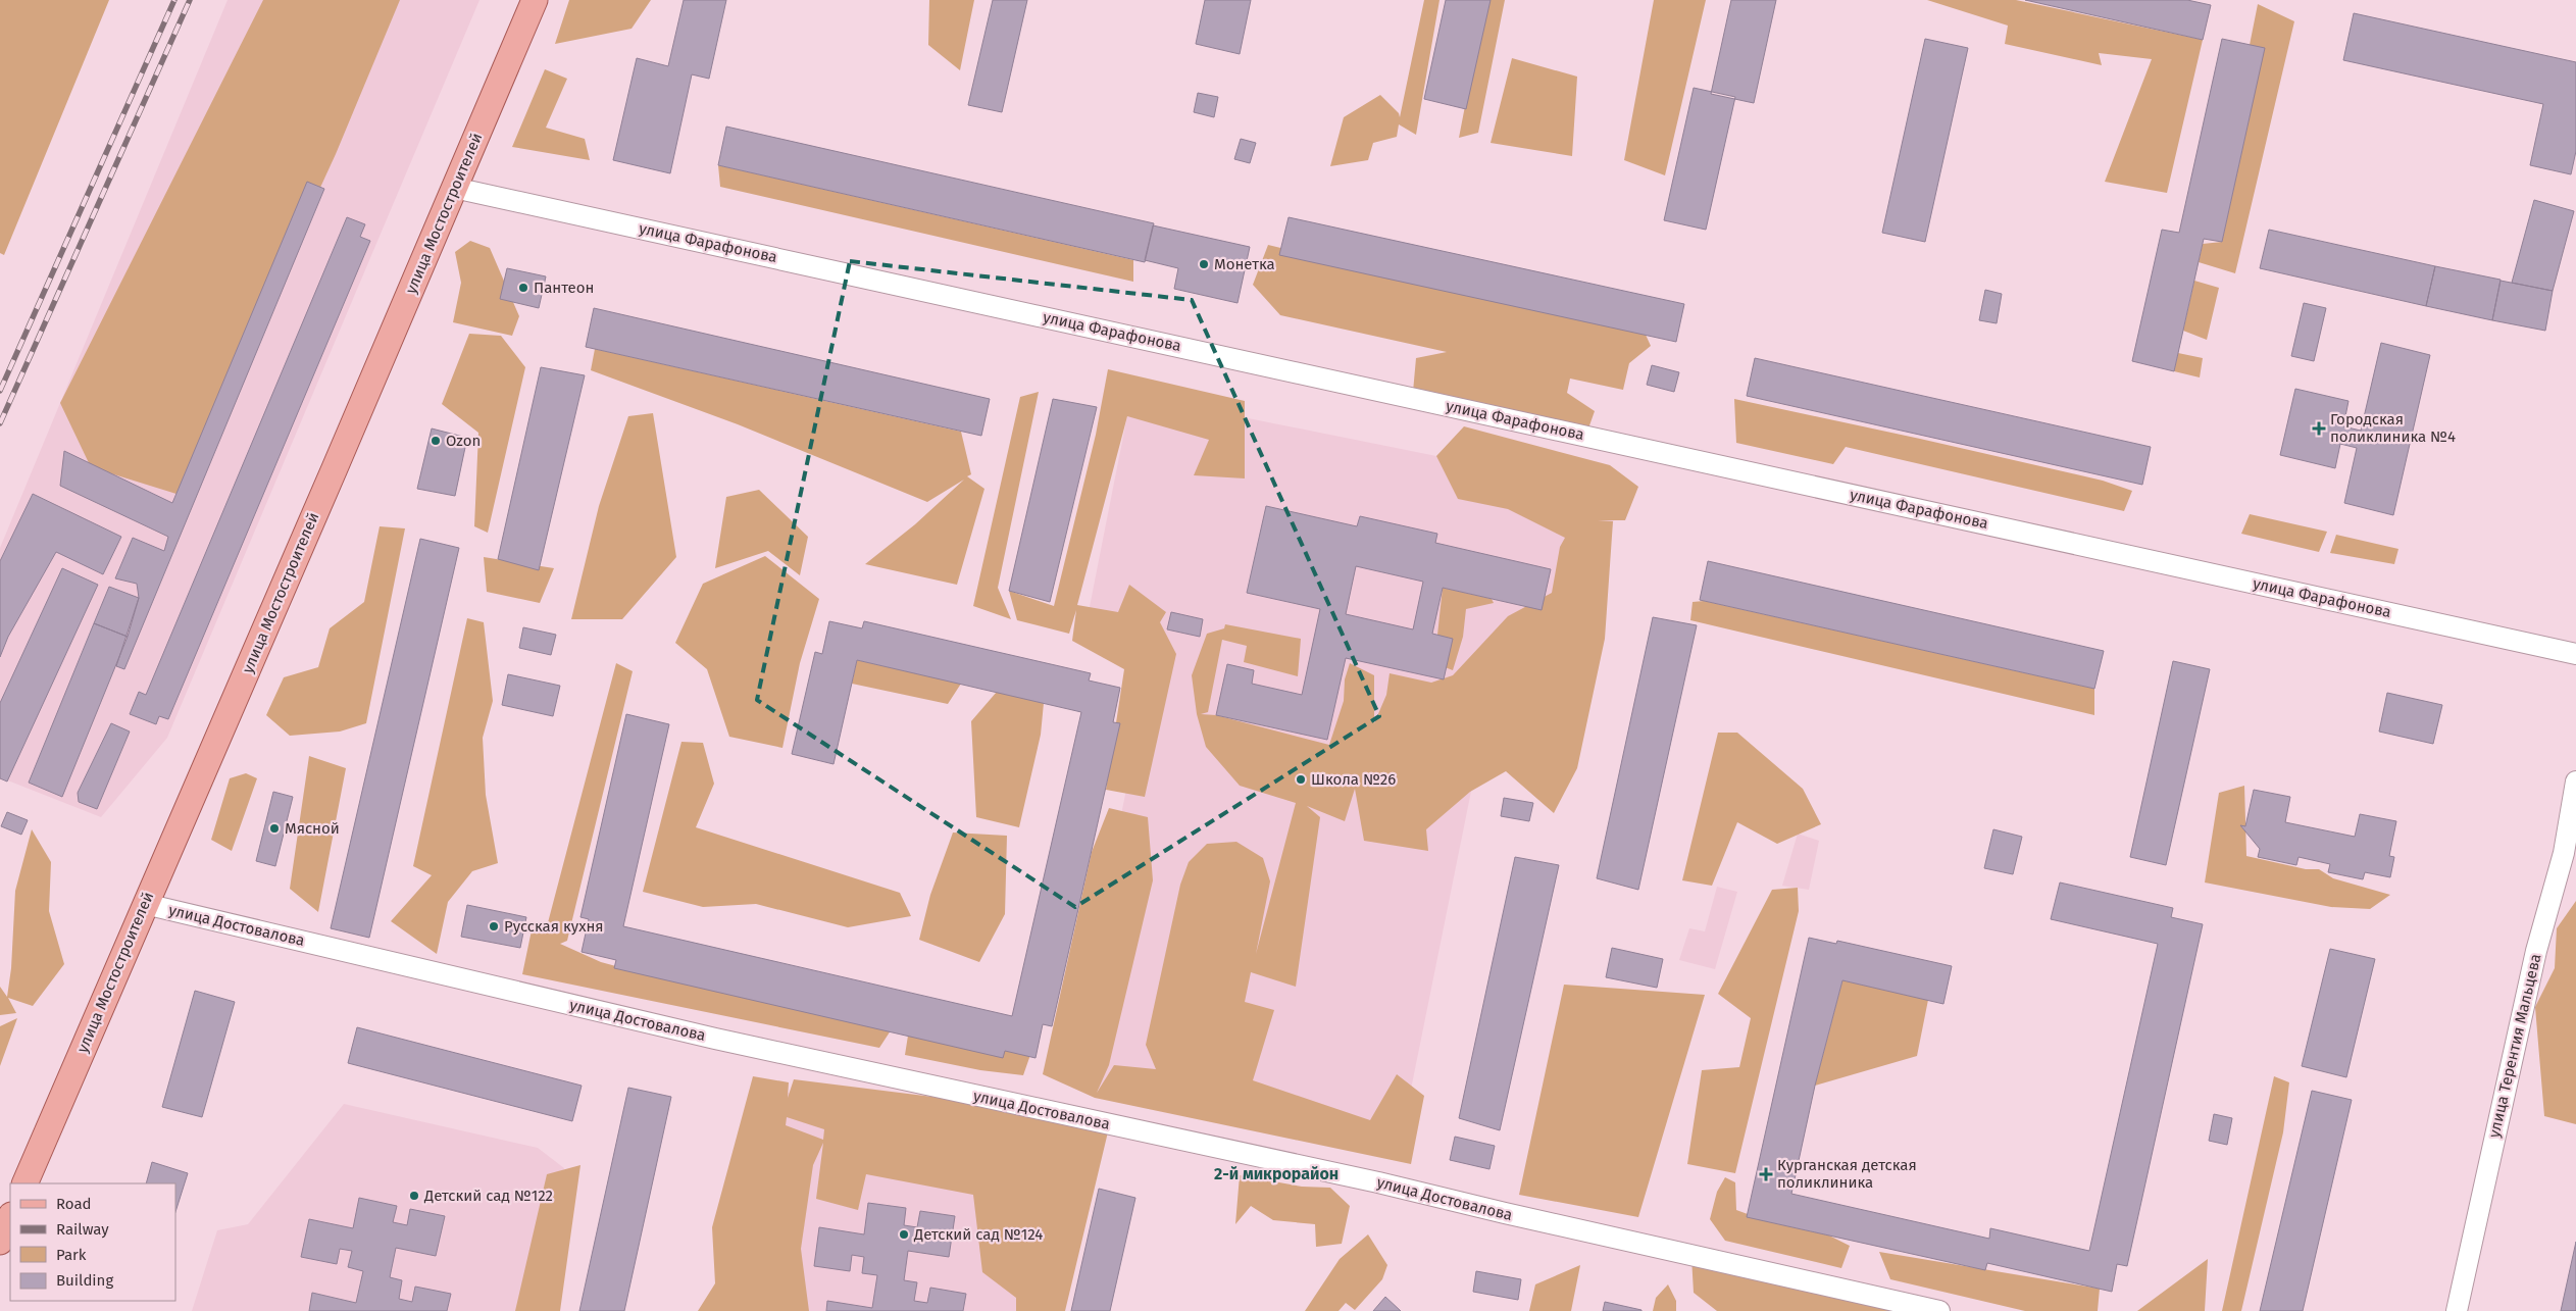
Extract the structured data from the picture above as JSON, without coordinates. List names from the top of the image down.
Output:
{
  "streets": {
    "main road": ["улица Мостостроителей"],
    "street": ["улица Фарафонова", "улица Достовалова", "улица Терентия Мальцева"]
  },
  "crossings": [
    ["улица Мостостроителей", "улица Фарафонова"],
    ["улица Мостостроителей", "улица Достовалова"]
  ],
  "districts": ["2-й микрорайон"],
  "places": {
    "other": [
      "Монетка",
      "Пантеон",
      "Ozon",
      "Школа №26",
      "Мясной",
      "Русская кухня",
      "Детский сад №122",
      "Детский сад №124"
    ],
    "health": ["Городская поликлиника №4", "Курганская детская поликлиника"]
  },
  "legend": [
    "Road",
    "Railway",
    "Park",
    "Building"
  ]
}
